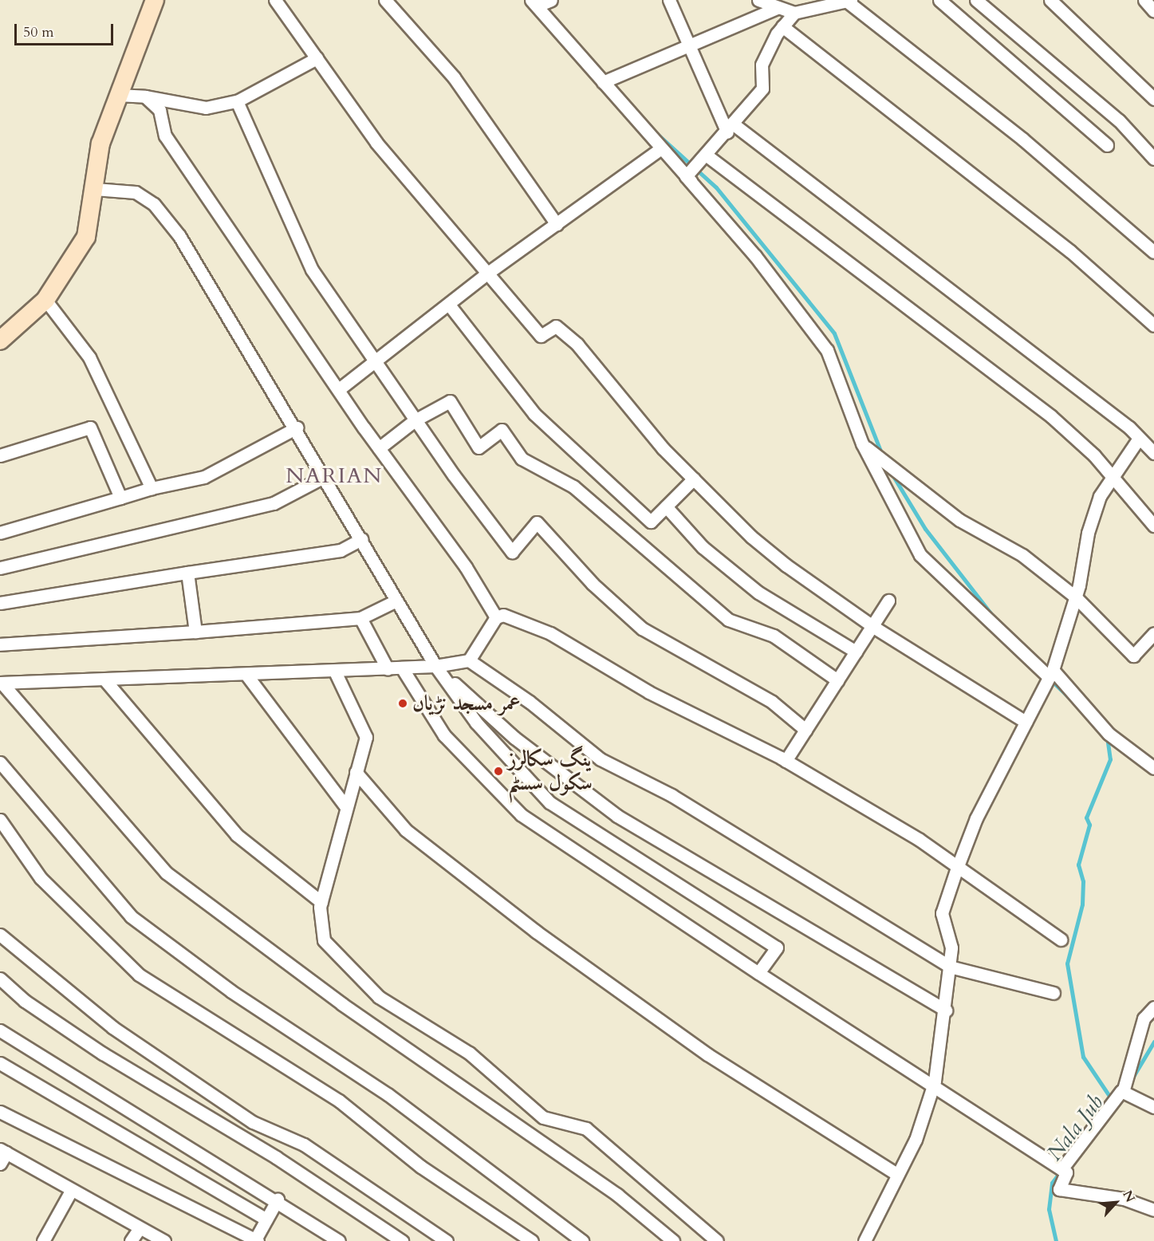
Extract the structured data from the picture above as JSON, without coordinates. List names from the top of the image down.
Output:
{
  "districts": ["NARIAN"],
  "water": ["Nala Jub"],
  "places": ["عمر مسجد نڑیاں", "ینگ سکالرز سکول سسٹم"],
  "scale_bar": "50 m",
  "north": "top right"
}
